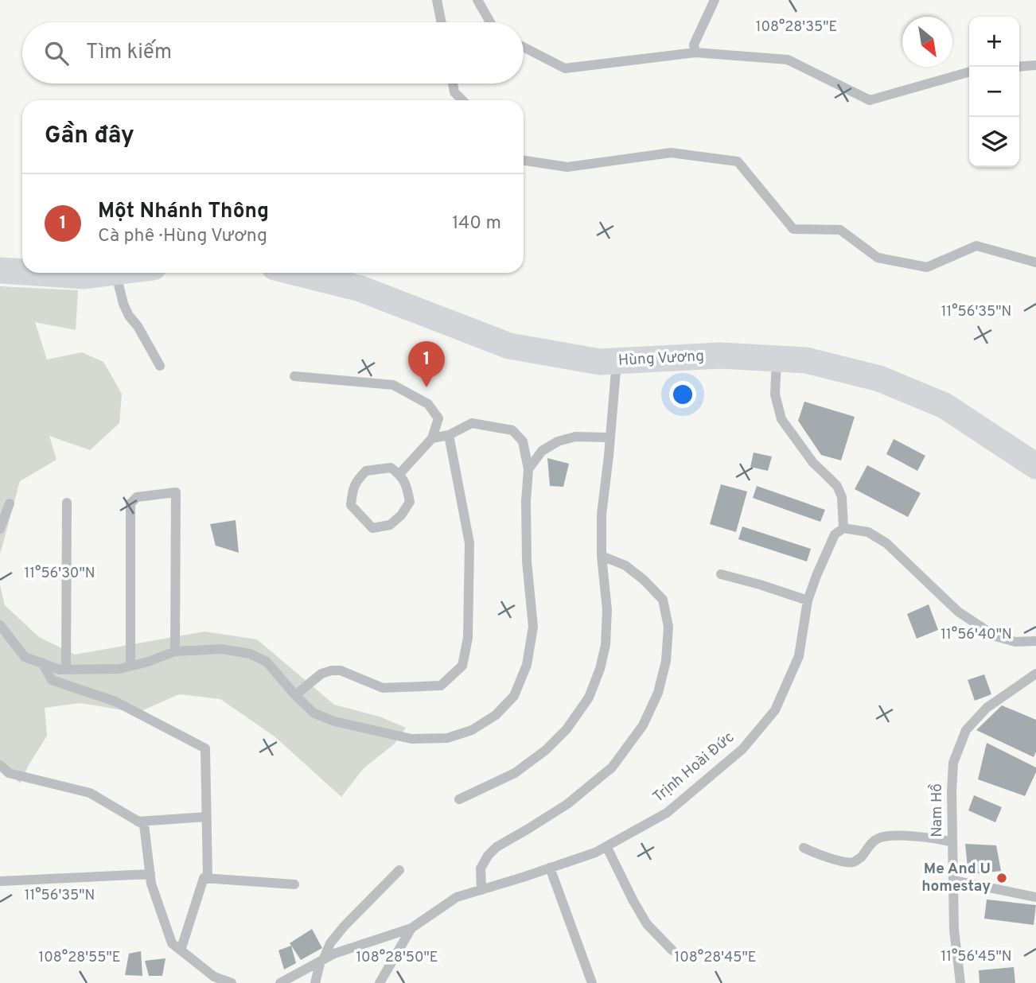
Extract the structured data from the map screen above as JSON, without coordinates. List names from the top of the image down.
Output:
{
  "streets": {
    "highway": ["Hùng Vương"],
    "street": ["Trịnh Hoài Đức", "Nam Hồ"]
  },
  "places": ["Me And U homestay"],
  "north": "bottom right",
  "page": {
    "map_buttons": ["+", "−"],
    "search": "Tìm kiếm",
    "heading": "Gần đây",
    "list": [
      {
        "mark": "1",
        "name": "Một Nhánh Thông",
        "note": "Cà phê · Hùng Vương",
        "value": "140 m"
      }
    ],
    "pins": "1"
  },
  "coordinates": [
    "108°28'35\"E",
    "11°56'35\"N",
    "11°56'30\"N",
    "11°56'40\"N",
    "11°56'45\"N",
    "108°28'55\"E",
    "108°28'50\"E",
    "108°28'45\"E"
  ]
}
